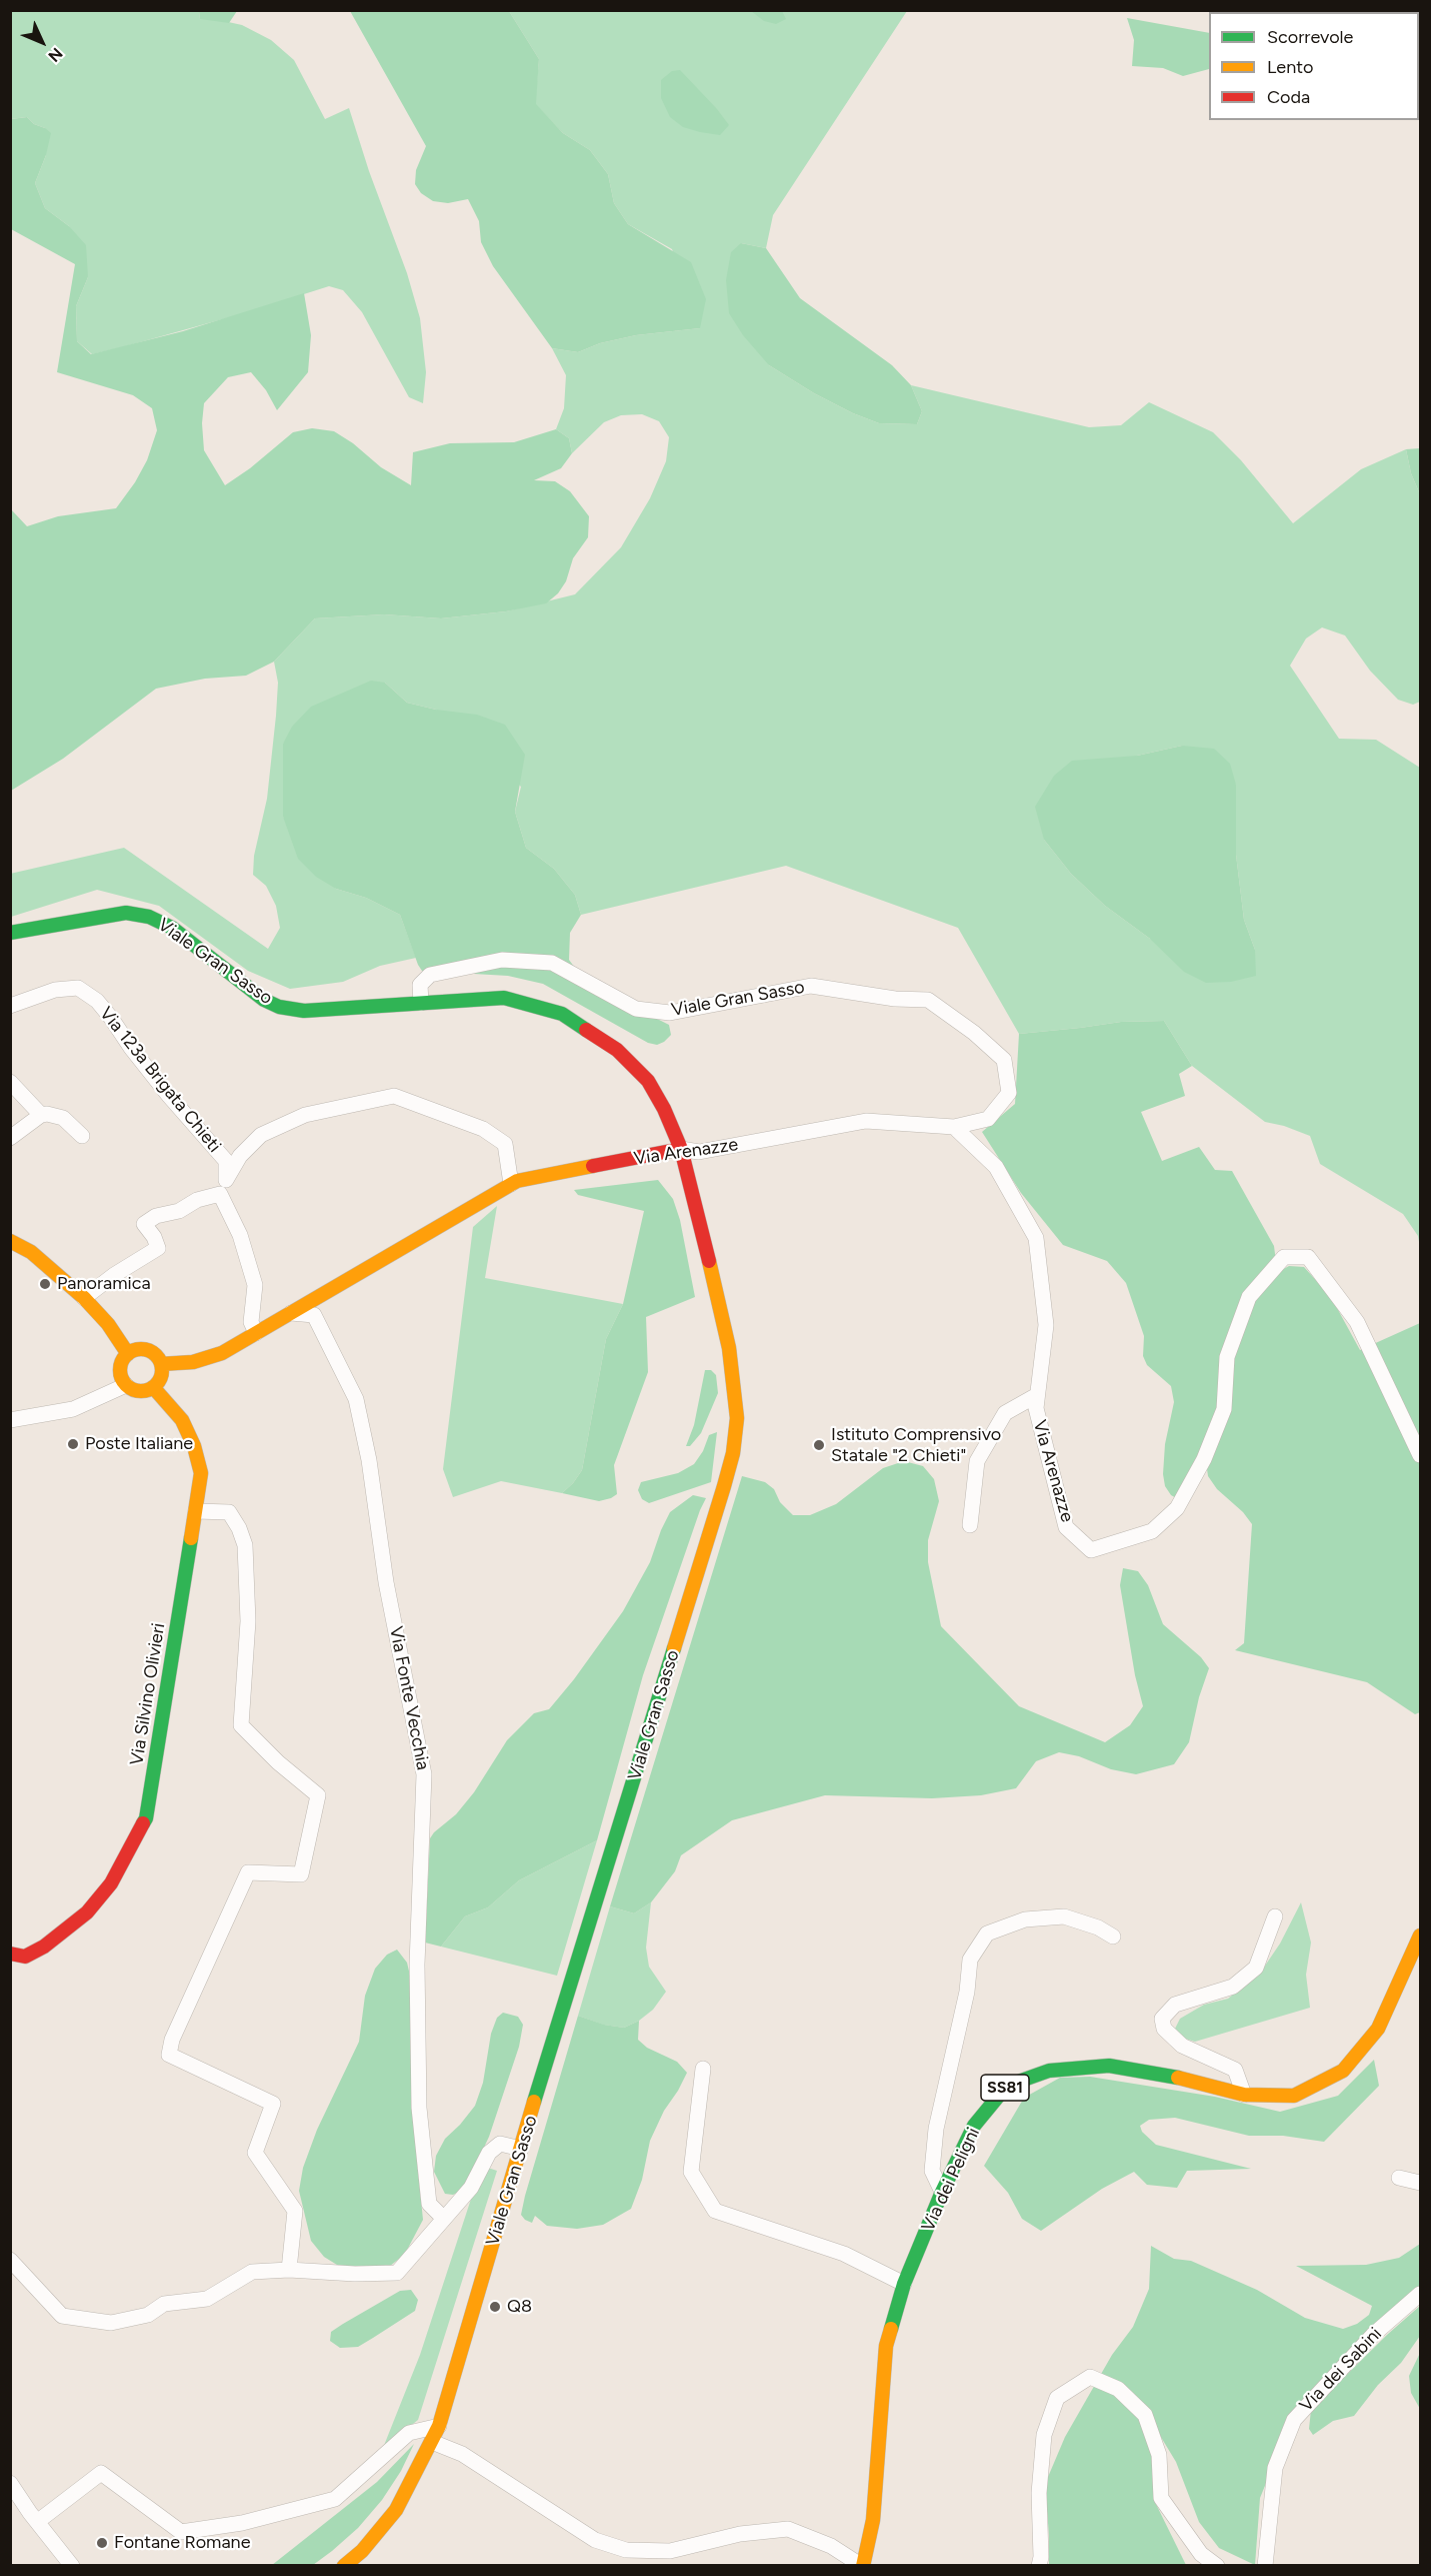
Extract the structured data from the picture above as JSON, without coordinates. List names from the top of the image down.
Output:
{
  "streets": {
    "main road": [
      "Viale Gran Sasso",
      "Via Arenazze",
      "Via Silvino Olivieri",
      "SS81",
      "Via dei Peligni"
    ],
    "street": ["Via 123a Brigata Chieti", "Via Fonte Vecchia", "Via dei Sabini"]
  },
  "crossings": [
    ["Viale Gran Sasso", "Via Arenazze"],
    ["Via 123a Brigata Chieti", "Via Arenazze"],
    ["Via Arenazze", "Via Silvino Olivieri"],
    ["Via Arenazze", "Via Fonte Vecchia"]
  ],
  "places": [
    "Panoramica",
    "Poste Italiane",
    "Istituto Comprensivo Statale \"2 Chieti\"",
    "Q8",
    "Fontane Romane"
  ],
  "legend": ["Scorrevole", "Lento", "Coda"],
  "north": "bottom right"
}
